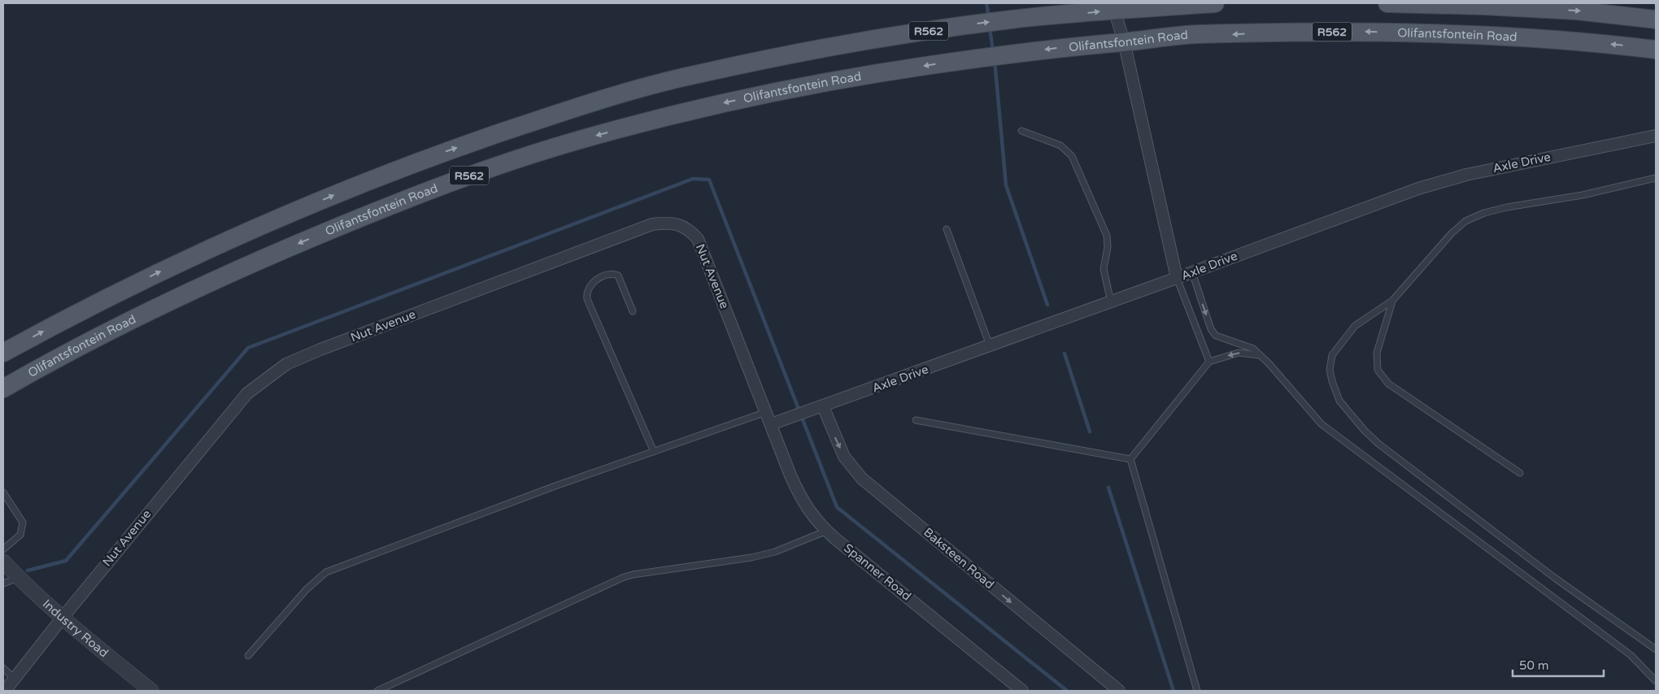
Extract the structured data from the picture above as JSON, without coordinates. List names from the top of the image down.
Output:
{
  "streets": {
    "main road": ["R562", "Olifantsfontein Road"],
    "street": [
      "Axle Drive",
      "Nut Avenue",
      "Baksteen Road",
      "Spanner Road",
      "Industry Road"
    ]
  },
  "crossings": [
    ["Axle Drive", "Nut Avenue"],
    ["Axle Drive", "Baksteen Road"],
    ["Axle Drive", "Spanner Road"],
    ["Nut Avenue", "Spanner Road"],
    ["Nut Avenue", "Industry Road"]
  ],
  "one_way": ["Baksteen Road"],
  "scale_bar": "50 m"
}
